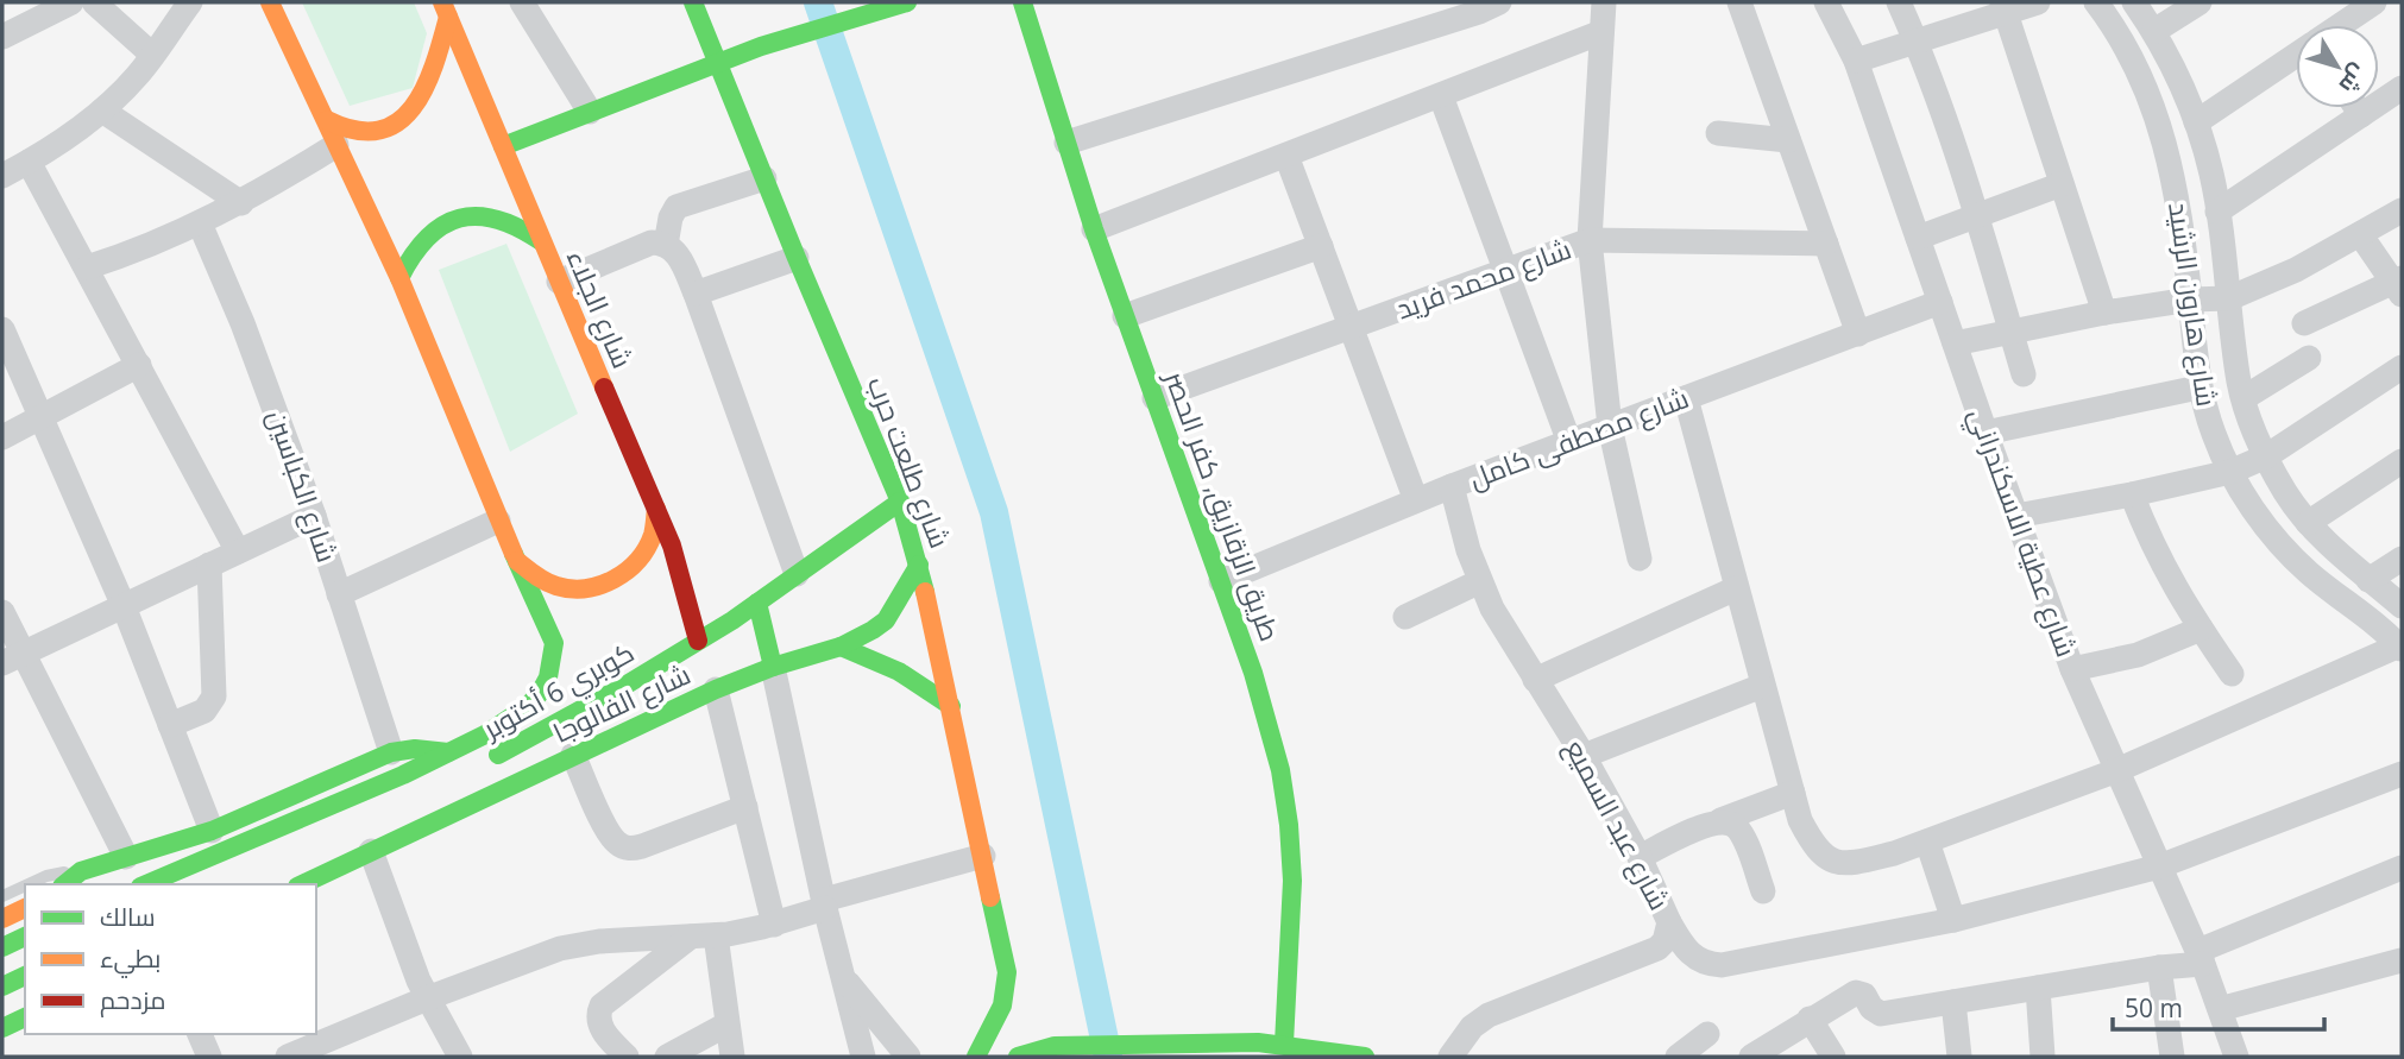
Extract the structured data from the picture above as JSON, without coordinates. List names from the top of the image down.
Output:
{
  "streets": {
    "main road": [
      "شارع الجلاء",
      "شارع طلعت حرب",
      "طريق الزقازيق, كفر الحصر",
      "كوبري 6 أكتوبر",
      "شارع الفالوجا"
    ],
    "street": [
      "شارع محمد فريد",
      "شارع هارون الرشيد",
      "شارع مصطفى كامل",
      "شارع الكباسين",
      "شارع عطية الاسكندراني",
      "شارع عبد السميع"
    ]
  },
  "crossings": [
    ["شارع محمد فريد", "طريق الزقازيق, كفر الحصر"],
    ["شارع الجلاء", "كوبري 6 أكتوبر"],
    ["شارع مصطفى كامل", "طريق الزقازيق, كفر الحصر"],
    ["شارع مصطفى كامل", "شارع عطية الاسكندراني"],
    ["شارع مصطفى كامل", "شارع عبد السميع"],
    ["شارع طلعت حرب", "كوبري 6 أكتوبر"],
    ["شارع طلعت حرب", "شارع الفالوجا"]
  ],
  "legend": ["سالك", "بطيء", "مزدحم"],
  "scale_bar": "50 m",
  "north": "bottom right"
}
